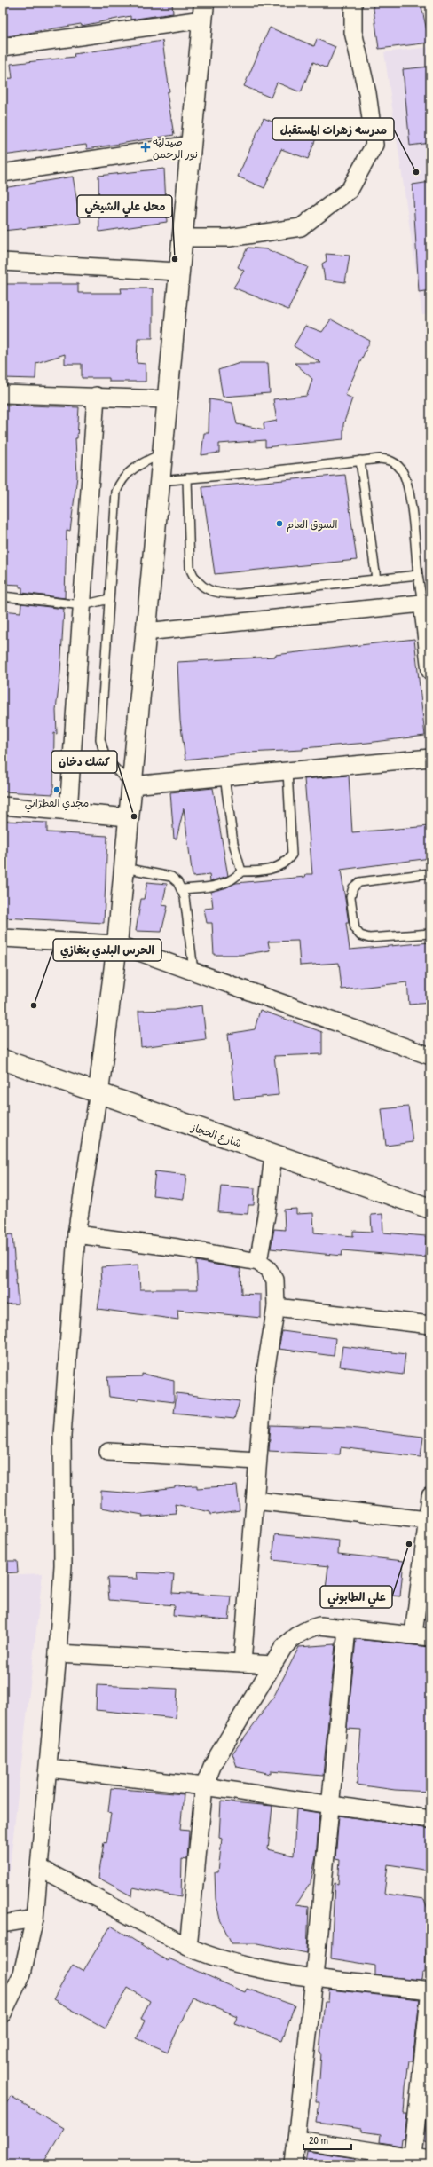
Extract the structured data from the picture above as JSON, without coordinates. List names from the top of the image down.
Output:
{
  "streets": {
    "street": ["شارع الحجاز"]
  },
  "places": {
    "health": ["صيدلية نور الرحمن"],
    "other": [
      "مدرسه زهرات المستقبل",
      "محل علي الشيخي",
      "السوق العام",
      "مجدي القطراني",
      "كشك دخان",
      "الحرس البلدي بنغازي",
      "علي الطابوني"
    ]
  },
  "scale_bar": "20 m"
}
